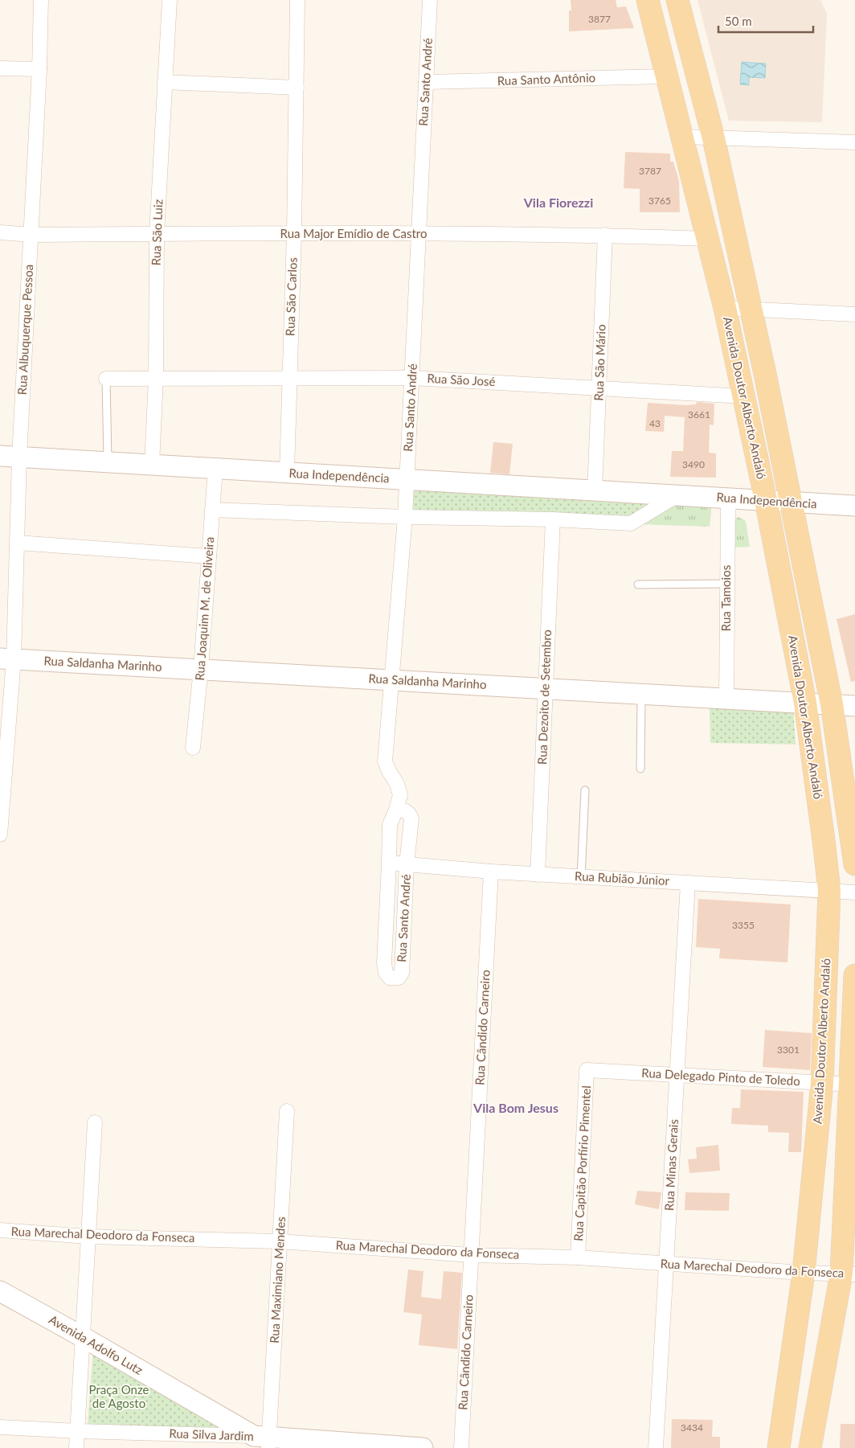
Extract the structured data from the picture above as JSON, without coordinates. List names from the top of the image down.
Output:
{
  "streets": {
    "main road": ["Avenida Doutor Alberto Andaló"],
    "street": [
      "Rua Santo Antônio",
      "Rua Santo André",
      "Rua São Luiz",
      "Rua Major Emídio de Castro",
      "Rua São Carlos",
      "Rua Albuquerque Pessoa",
      "Rua São Mário",
      "Rua São José",
      "Rua Independência",
      "Rua Tamoios",
      "Rua Joaquim M. de Oliveira",
      "Rua Saldanha Marinho",
      "Rua Dezoito de Setembro",
      "Rua Rubião Júnior",
      "Rua Cândido Carneiro",
      "Rua Delegado Pinto de Toledo",
      "Rua Capitão Porfírio Pimentel",
      "Rua Minas Gerais",
      "Rua Marechal Deodoro da Fonseca",
      "Rua Maximiano Mendes",
      "Avenida Adolfo Lutz",
      "Rua Silva Jardim"
    ]
  },
  "crossings": [
    ["Rua Santo Antônio", "Rua Santo André"],
    ["Rua Santo Antônio", "Avenida Doutor Alberto Andaló"],
    ["Rua Santo André", "Rua Major Emídio de Castro"],
    ["Rua Santo André", "Rua São José"],
    ["Rua Santo André", "Rua Independência"],
    ["Rua Santo André", "Rua Saldanha Marinho"],
    ["Rua Santo André", "Rua Rubião Júnior"],
    ["Rua São Luiz", "Rua Major Emídio de Castro"],
    ["Rua São Luiz", "Rua São José"],
    ["Rua São Luiz", "Rua Independência"],
    ["Rua Major Emídio de Castro", "Rua São Carlos"],
    ["Rua Major Emídio de Castro", "Rua Albuquerque Pessoa"],
    ["Rua Major Emídio de Castro", "Rua São Mário"],
    ["Rua Major Emídio de Castro", "Avenida Doutor Alberto Andaló"],
    ["Rua São Carlos", "Rua São José"],
    ["Rua São Carlos", "Rua Independência"],
    ["Rua Albuquerque Pessoa", "Rua Independência"],
    ["Rua Albuquerque Pessoa", "Rua Saldanha Marinho"],
    ["Rua São Mário", "Rua São José"],
    ["Rua São Mário", "Rua Independência"],
    ["Rua São José", "Avenida Doutor Alberto Andaló"],
    ["Avenida Doutor Alberto Andaló", "Rua Independência"],
    ["Avenida Doutor Alberto Andaló", "Rua Saldanha Marinho"],
    ["Avenida Doutor Alberto Andaló", "Rua Rubião Júnior"],
    ["Avenida Doutor Alberto Andaló", "Rua Delegado Pinto de Toledo"],
    ["Avenida Doutor Alberto Andaló", "Rua Marechal Deodoro da Fonseca"],
    ["Rua Independência", "Rua Tamoios"],
    ["Rua Independência", "Rua Joaquim M. de Oliveira"],
    ["Rua Tamoios", "Rua Saldanha Marinho"],
    ["Rua Joaquim M. de Oliveira", "Rua Saldanha Marinho"],
    ["Rua Saldanha Marinho", "Rua Dezoito de Setembro"],
    ["Rua Dezoito de Setembro", "Rua Rubião Júnior"],
    ["Rua Rubião Júnior", "Rua Cândido Carneiro"],
    ["Rua Rubião Júnior", "Rua Minas Gerais"],
    ["Rua Cândido Carneiro", "Rua Marechal Deodoro da Fonseca"],
    ["Rua Delegado Pinto de Toledo", "Rua Capitão Porfírio Pimentel"],
    ["Rua Delegado Pinto de Toledo", "Rua Minas Gerais"],
    ["Rua Capitão Porfírio Pimentel", "Rua Marechal Deodoro da Fonseca"],
    ["Rua Minas Gerais", "Rua Marechal Deodoro da Fonseca"],
    ["Rua Marechal Deodoro da Fonseca", "Rua Maximiano Mendes"],
    ["Rua Maximiano Mendes", "Avenida Adolfo Lutz"],
    ["Rua Maximiano Mendes", "Rua Silva Jardim"],
    ["Avenida Adolfo Lutz", "Rua Silva Jardim"]
  ],
  "districts": ["Vila Fiorezzi", "Vila Bom Jesus"],
  "parks": ["Praça Onze de Agosto"],
  "house_numbers": [
    "3877",
    "3787",
    "3765",
    "3661",
    "43",
    "3490",
    "3355",
    "3301",
    "3434"
  ],
  "scale_bar": "50 m"
}
